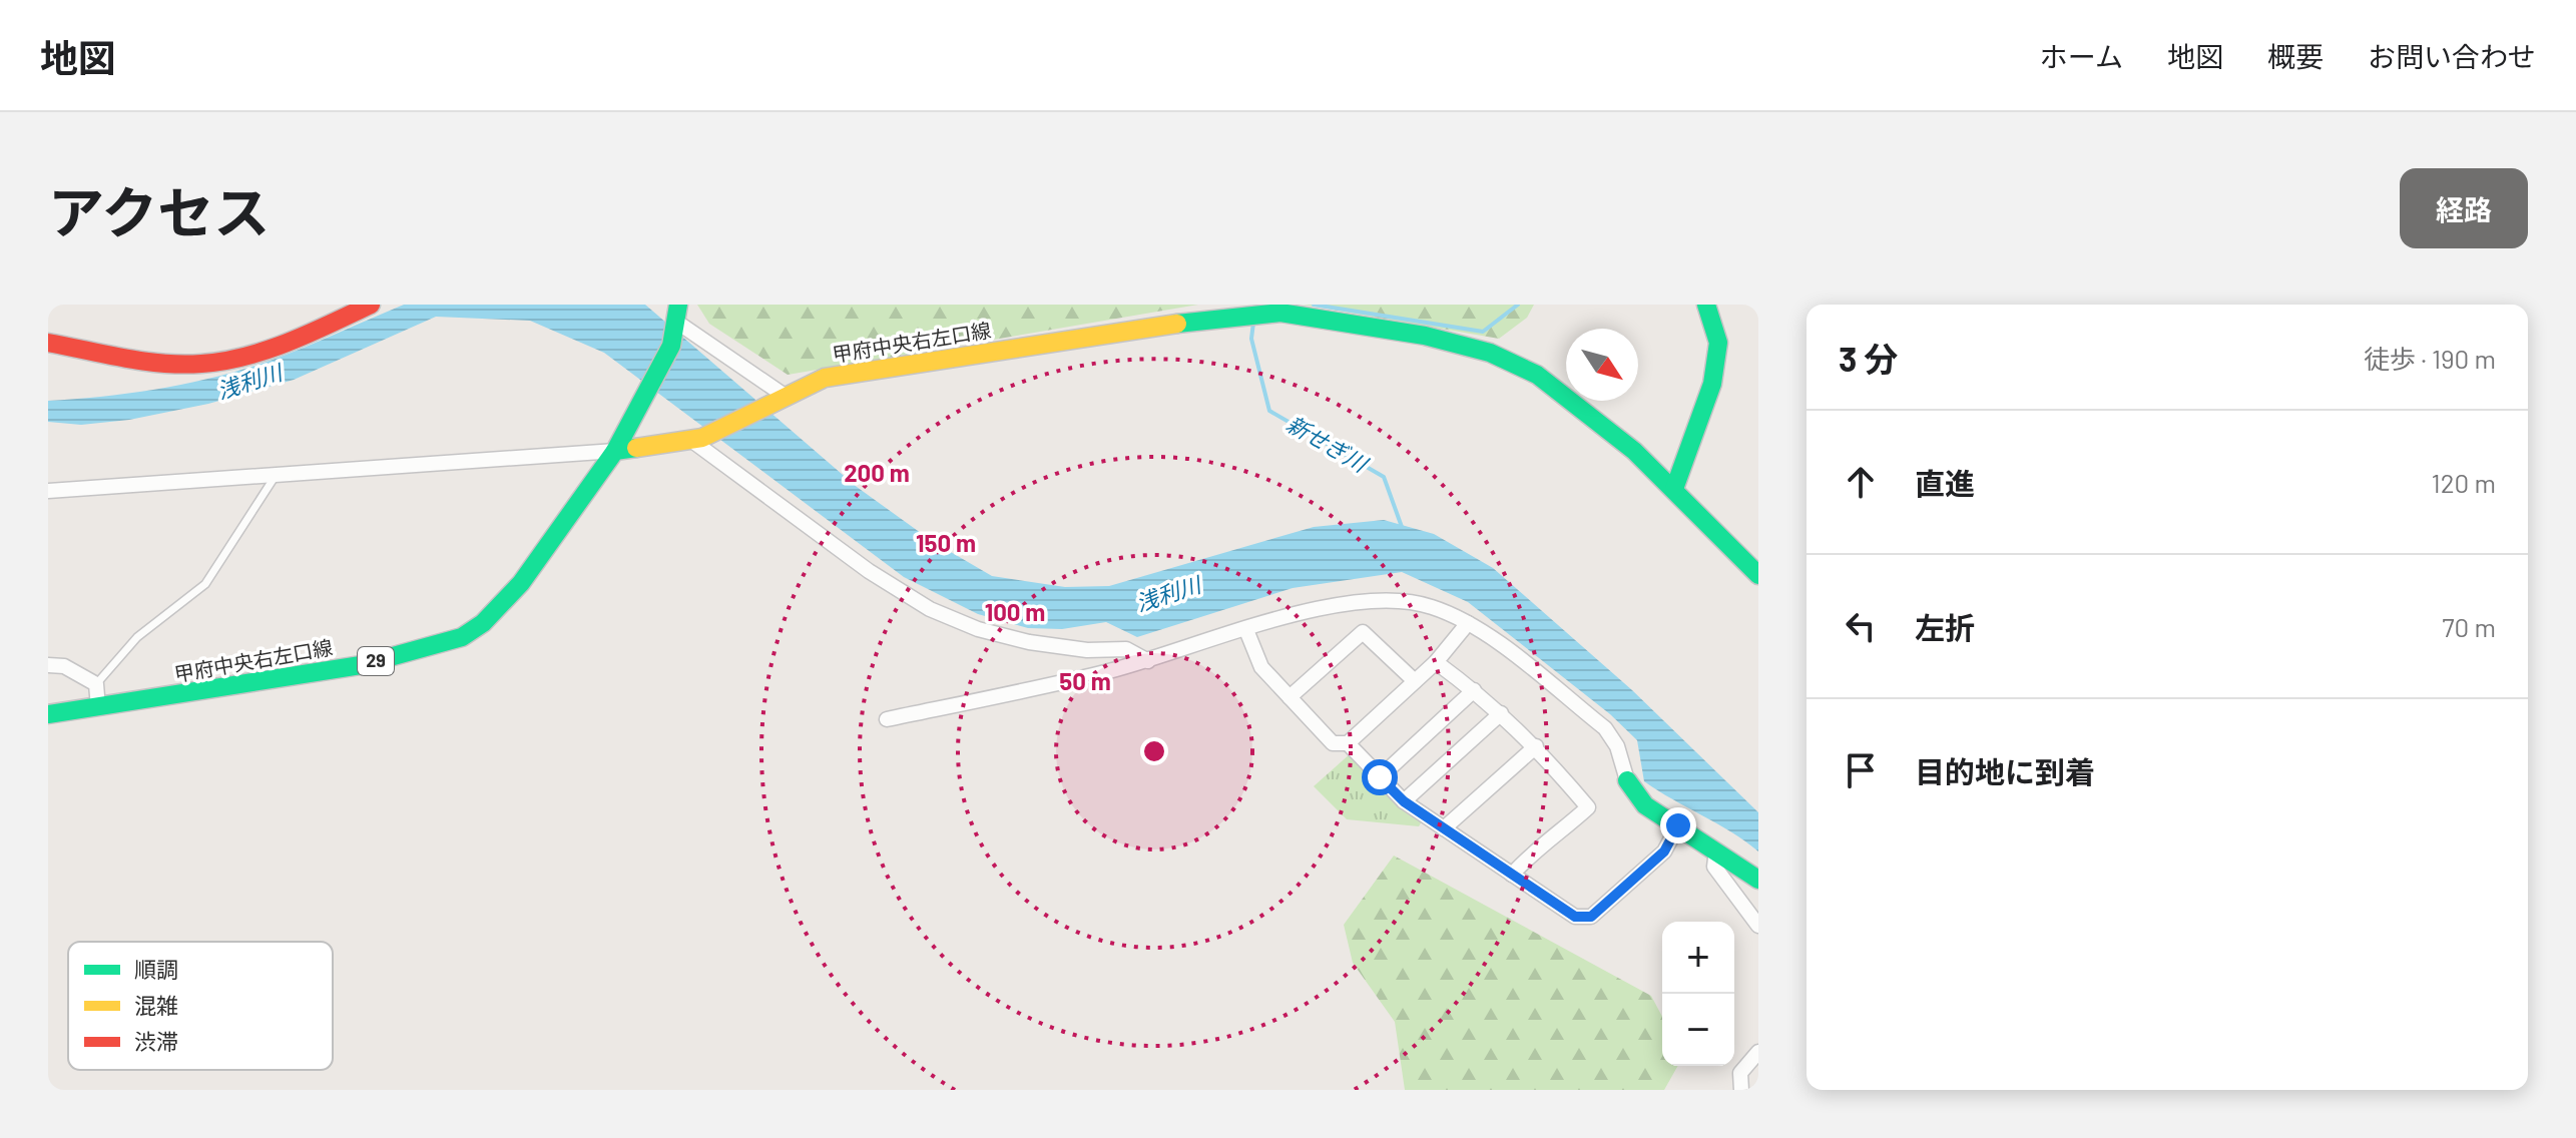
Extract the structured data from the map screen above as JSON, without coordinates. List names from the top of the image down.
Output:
{
  "streets": {
    "main road": ["甲府中央右左口線", "29"]
  },
  "water": ["浅利川", "新せぎ川"],
  "legend": ["順調", "混雑", "渋滞"],
  "north": "bottom right",
  "page": {
    "header": "地図",
    "nav": [
      "ホーム",
      "地図",
      "概要",
      "お問い合わせ"
    ],
    "title": "アクセス",
    "buttons": "経路",
    "heading": ["3 分", "徒歩 · 190 m"],
    "list": [
      ["直進", "120 m"],
      ["左折", "70 m"],
      "目的地に到着"
    ],
    "map_buttons": ["+", "−"]
  },
  "rings": [
    "200 m",
    "150 m",
    "100 m",
    "50 m"
  ]
}
